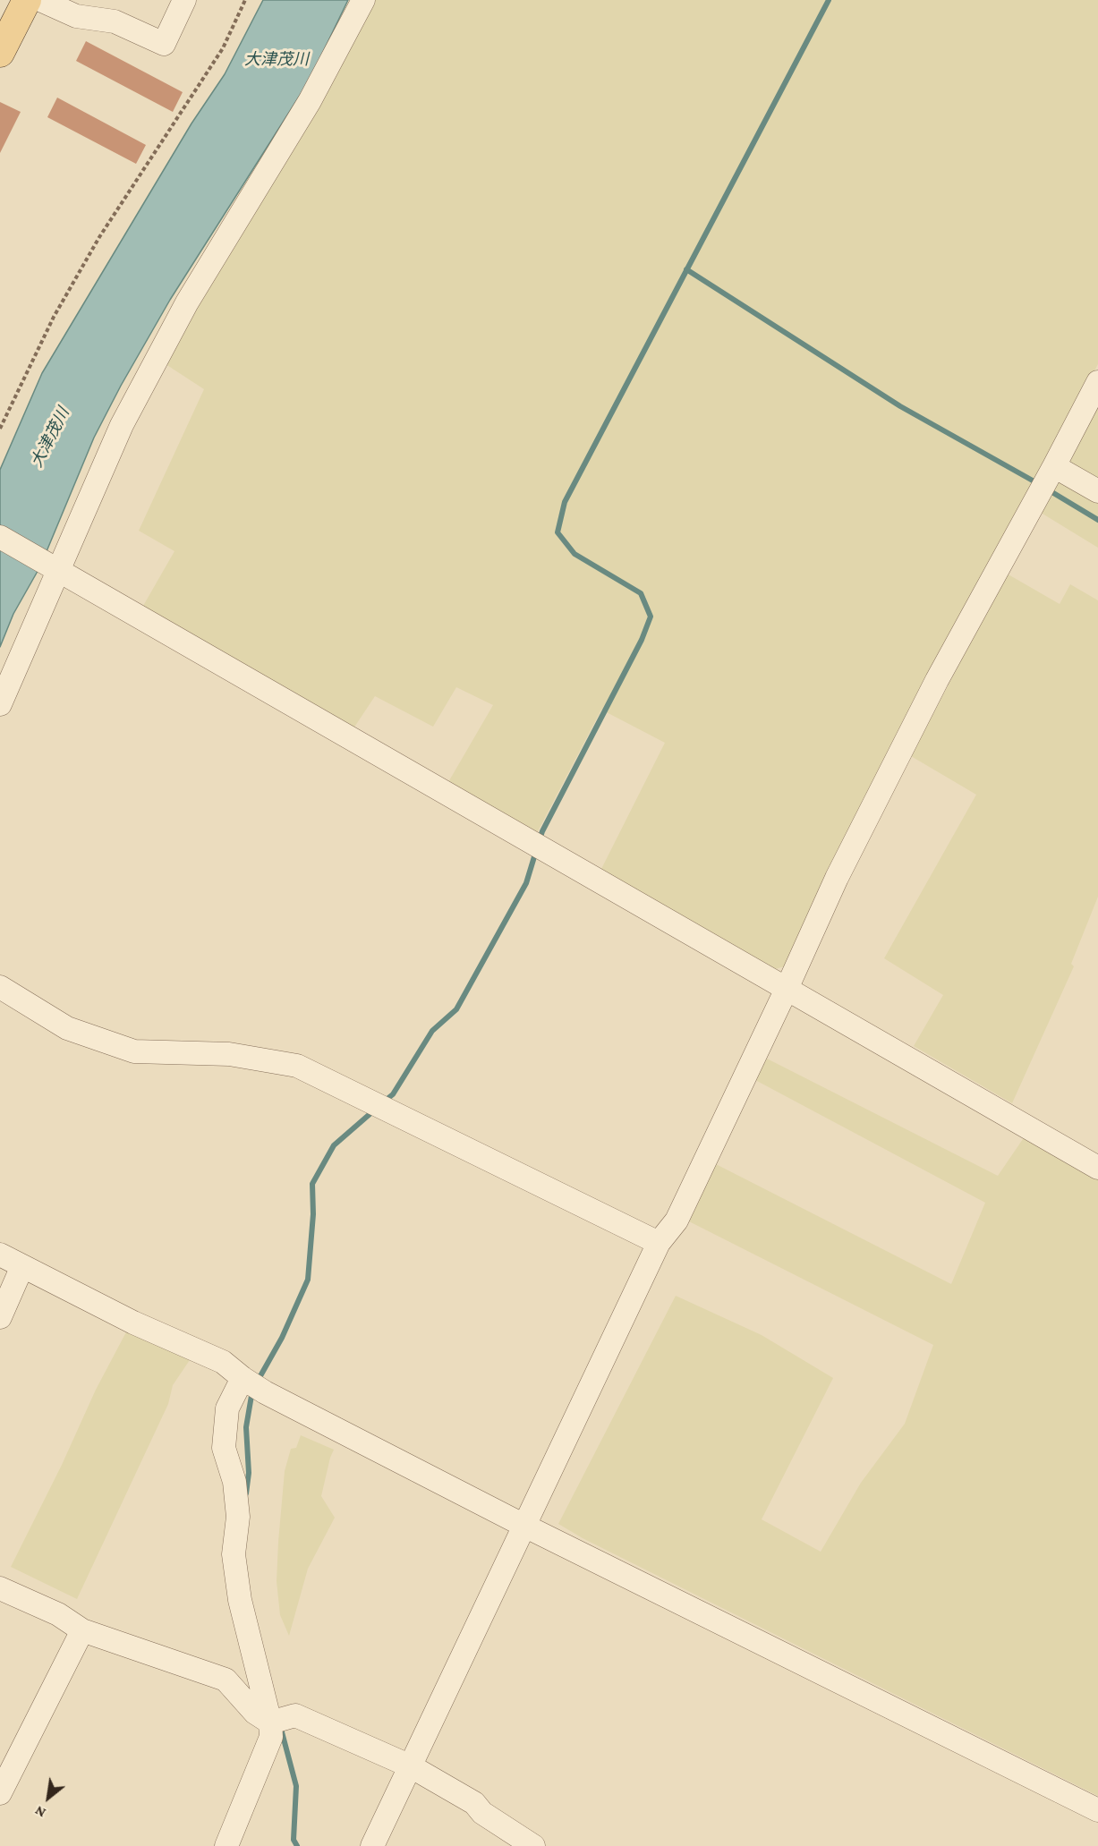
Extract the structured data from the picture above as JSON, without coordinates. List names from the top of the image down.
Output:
{
  "water": ["大津茂川"],
  "north": "bottom left"
}
